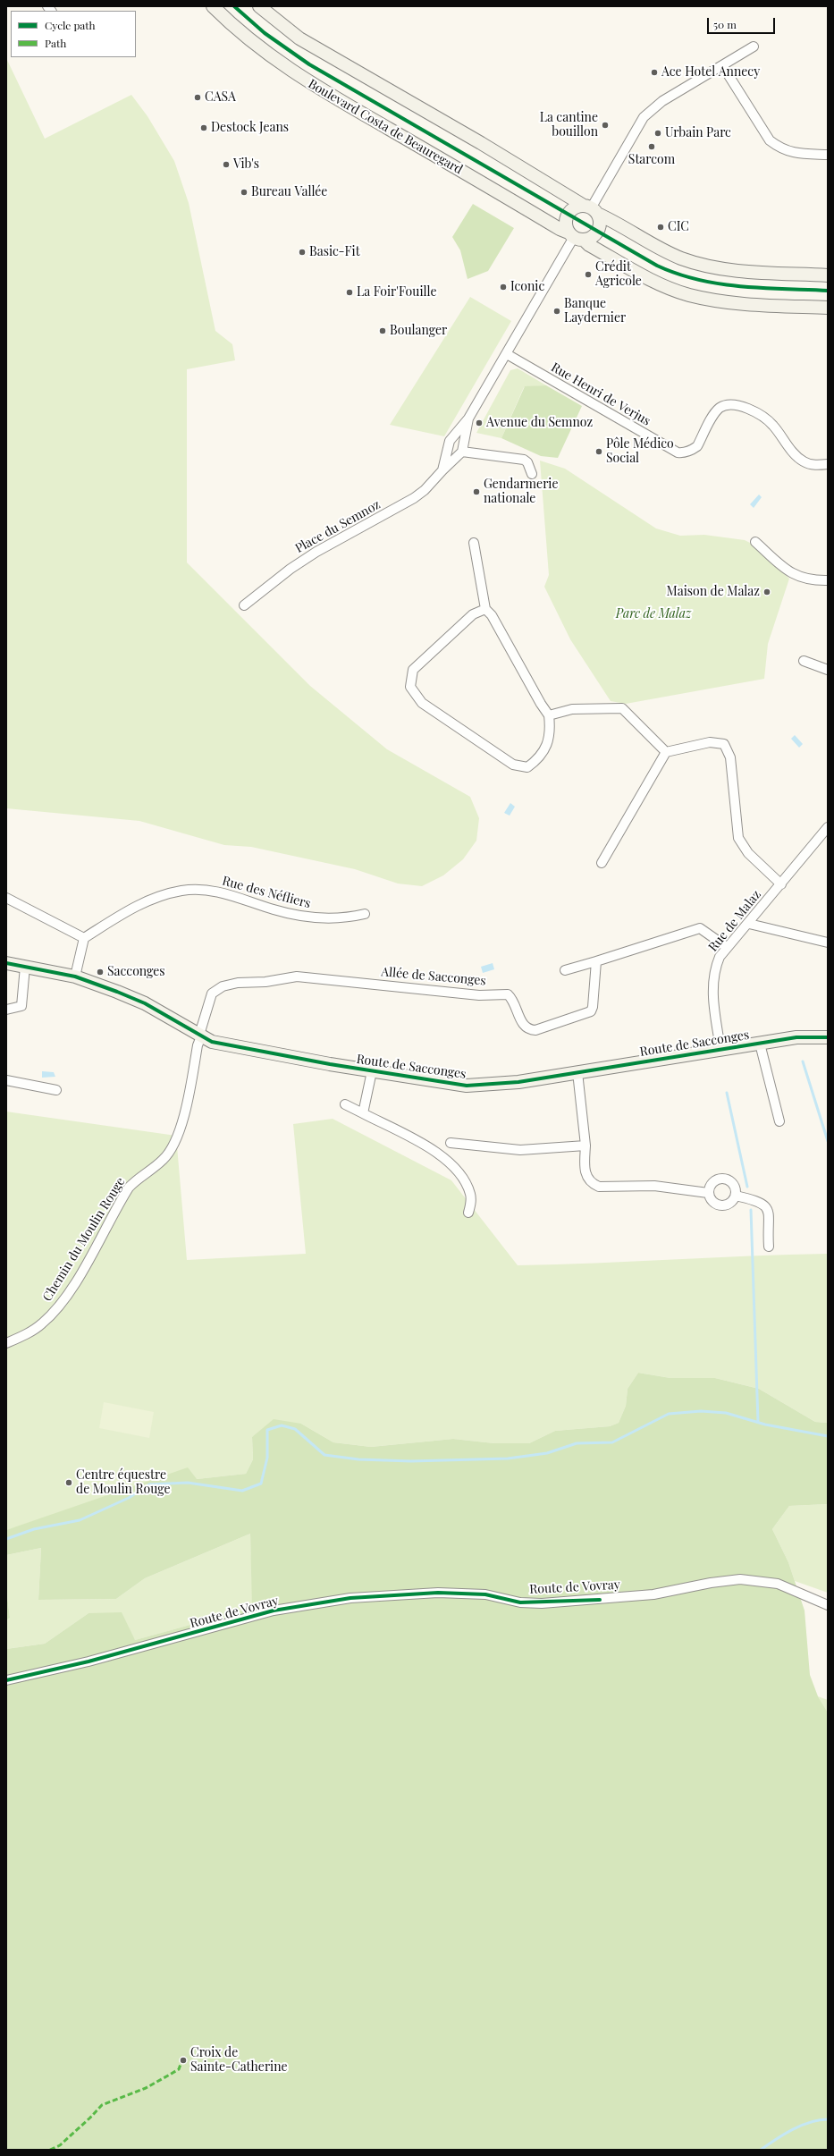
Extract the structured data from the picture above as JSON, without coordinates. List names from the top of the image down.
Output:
{
  "streets": {
    "street": [
      "Boulevard Costa de Beauregard",
      "Rue Henri de Verjus",
      "Place du Semnoz",
      "Rue des Néfliers",
      "Rue de Malaz",
      "Allée de Sacconges",
      "Route de Sacconges",
      "Chemin du Moulin Rouge",
      "Route de Vovray"
    ]
  },
  "crossings": [
    ["Rue de Malaz", "Route de Sacconges"],
    ["Allée de Sacconges", "Route de Sacconges"],
    ["Allée de Sacconges", "Chemin du Moulin Rouge"],
    ["Route de Sacconges", "Chemin du Moulin Rouge"]
  ],
  "parks": ["Parc de Malaz"],
  "places": [
    "Ace Hotel Annecy",
    "CASA",
    "La cantine bouillon",
    "Destock Jeans",
    "Urbain Parc",
    "Starcom",
    "Vib's",
    "Bureau Vallée",
    "CIC",
    "Basic-Fit",
    "Crédit Agricole",
    "Iconic",
    "La Foir'Fouille",
    "Banque Laydernier",
    "Boulanger",
    "Avenue du Semnoz",
    "Pôle Médico Social",
    "Gendarmerie nationale",
    "Maison de Malaz",
    "Sacconges",
    "Centre équestre de Moulin Rouge",
    "Croix de Sainte-Catherine"
  ],
  "legend": ["Cycle path", "Path"],
  "scale_bar": "50 m"
}
